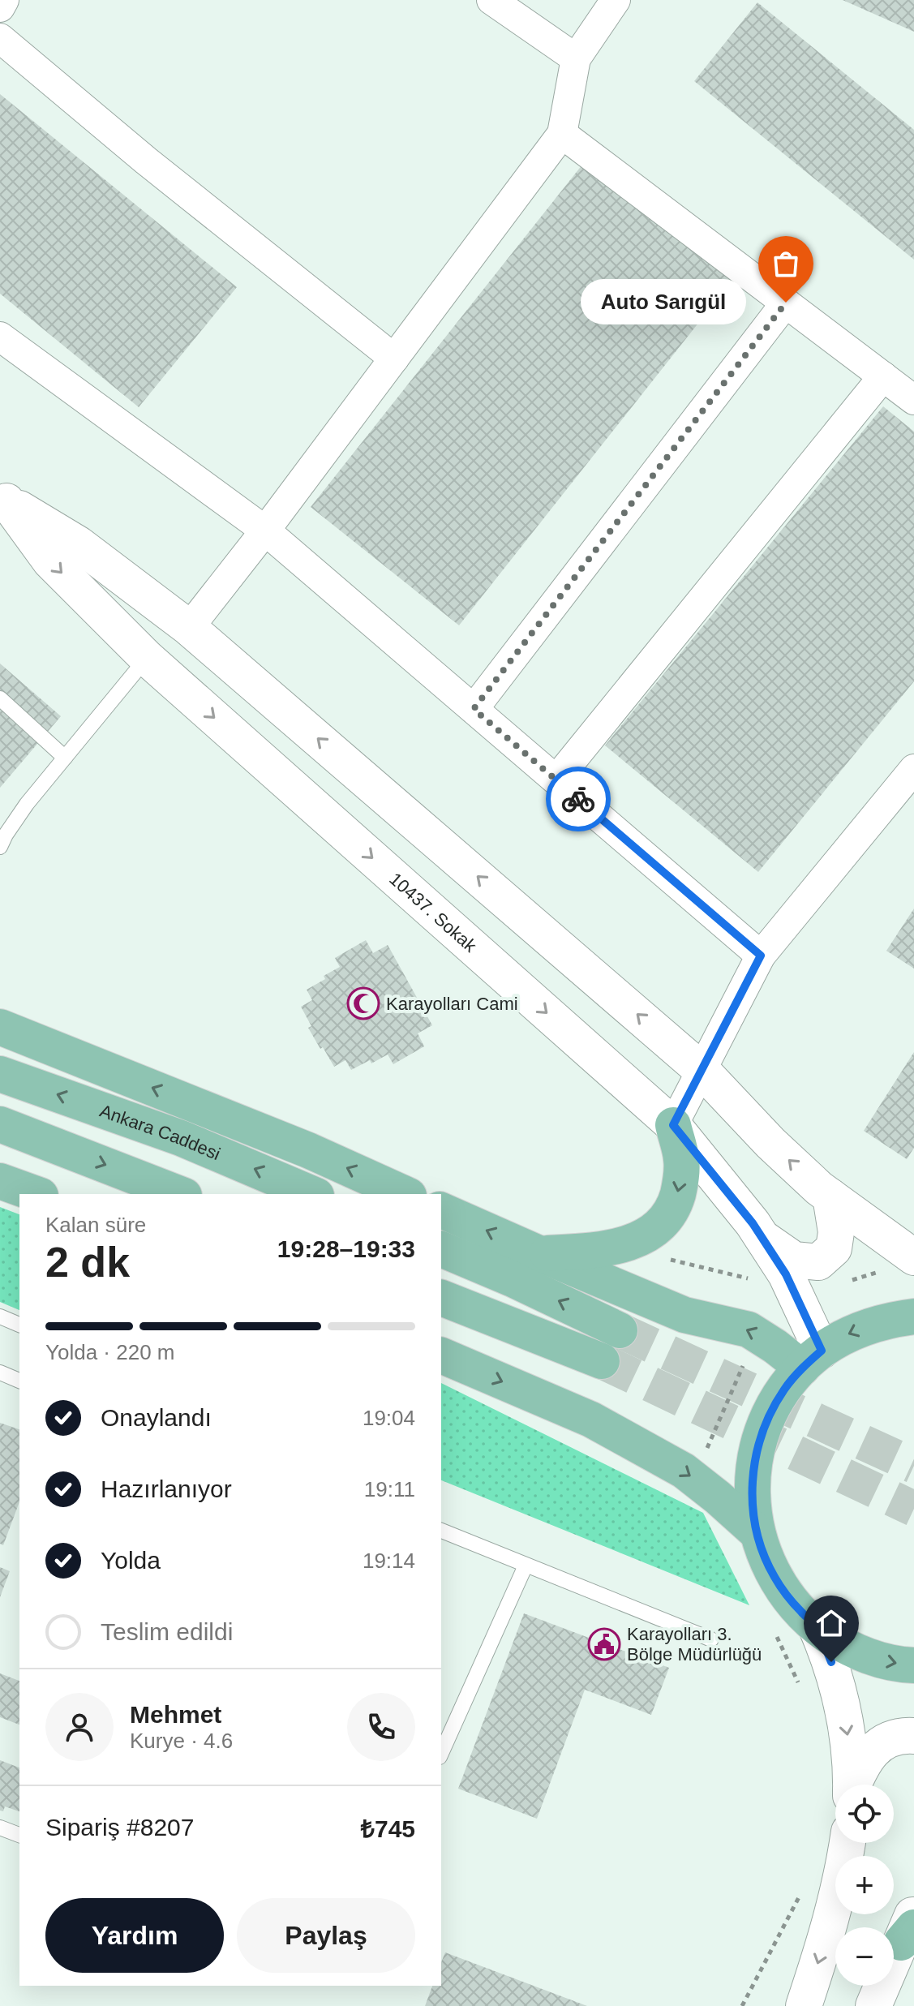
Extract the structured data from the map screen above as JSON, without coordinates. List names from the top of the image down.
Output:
{
  "streets": {
    "main road": ["Ankara Caddesi"],
    "street": ["10437. Sokak"]
  },
  "places": {
    "other": ["Auto Sarıgül"],
    "mosque": ["Karayolları Cami"],
    "public building": ["Karayolları 3. Bölge Müdürlüğü"]
  },
  "page": {
    "bubble": "Auto Sarıgül",
    "heading": ["2 dk", "Kalan süre", "19:28–19:33"],
    "panel": [
      "Mehmet",
      "Kurye · 4.6",
      "Sipariş #8207",
      "₺745"
    ],
    "bar": "Yolda · 220 m",
    "list": [
      ["Onaylandı", "19:04"],
      ["Hazırlanıyor", "19:11"],
      ["Yolda", "19:14"],
      "Teslim edildi"
    ],
    "map_buttons": ["+", "−"],
    "buttons": ["Yardım", "Paylaş"]
  }
}
